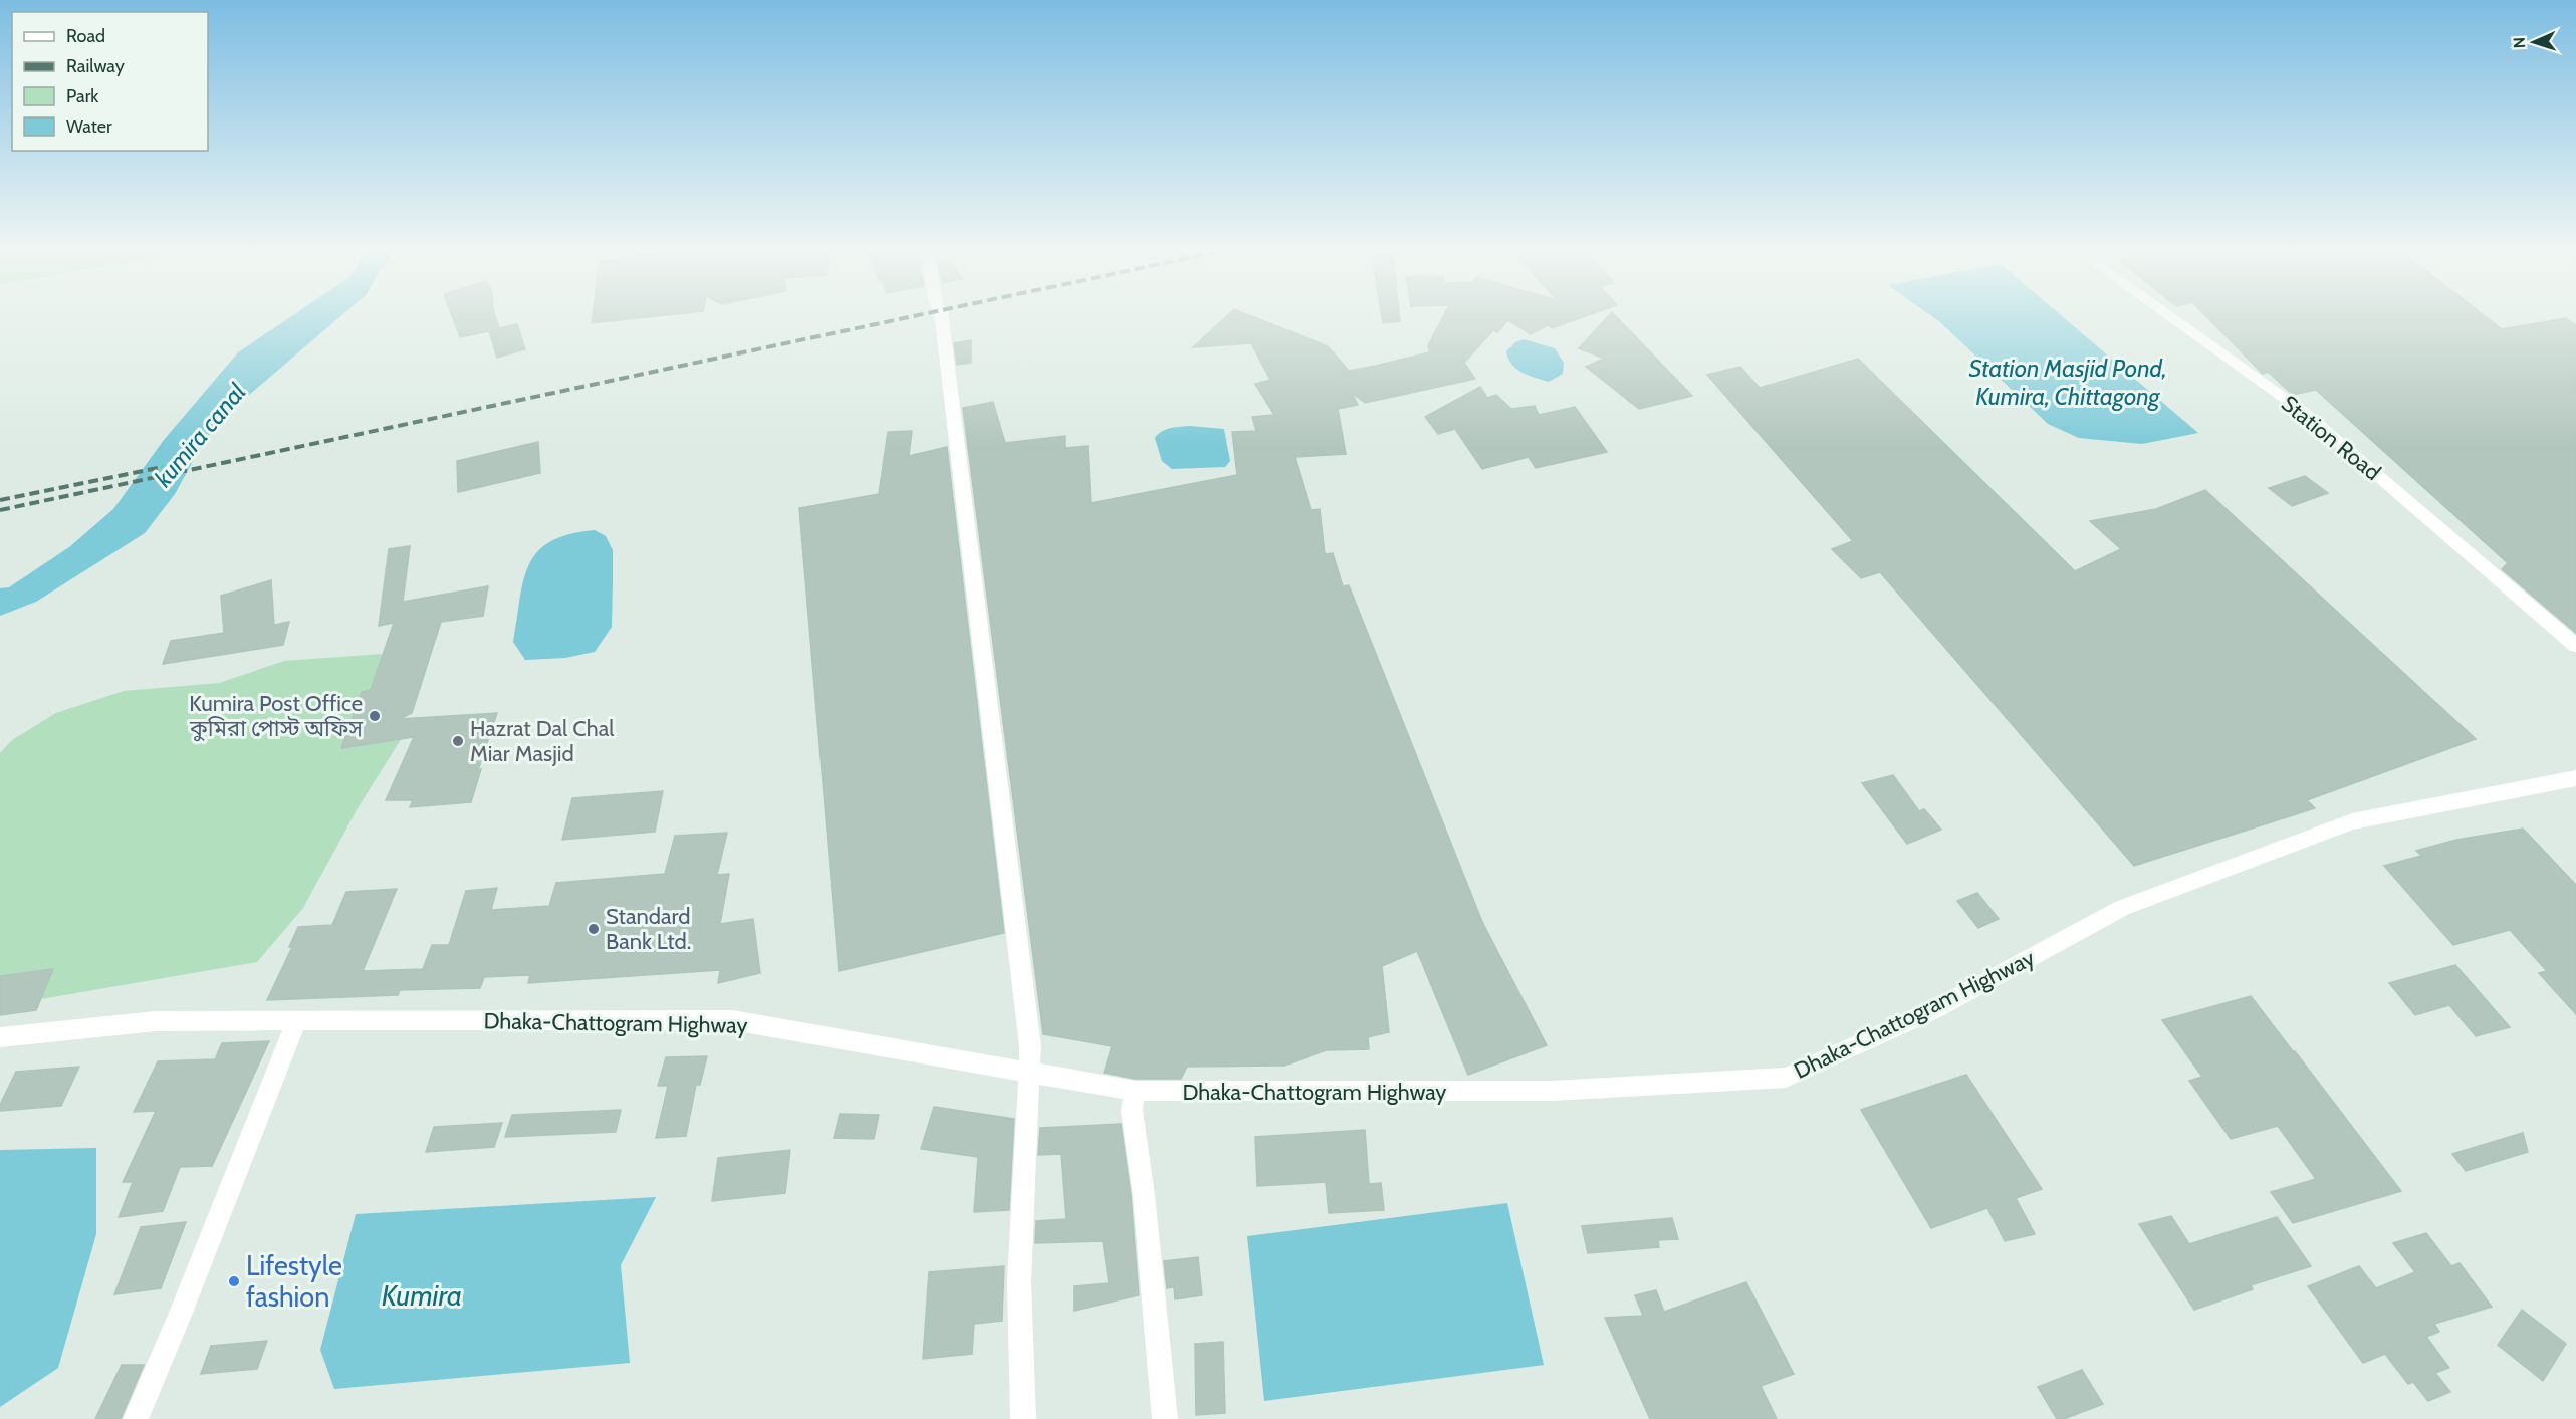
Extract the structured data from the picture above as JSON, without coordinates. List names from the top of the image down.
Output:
{
  "streets": {
    "street": ["Station Road", "Dhaka-Chattogram Highway"]
  },
  "water": ["Station Masjid Pond, Kumira, Chittagong", "kumira canal", "Kumira"],
  "places": [
    "Kumira Post Office কুমিরা পোস্ট অফিস",
    "Hazrat Dal Chal Miar Masjid",
    "Standard Bank Ltd.",
    "Lifestyle fashion"
  ],
  "legend": [
    "Road",
    "Railway",
    "Park",
    "Water"
  ],
  "north": "left"
}
